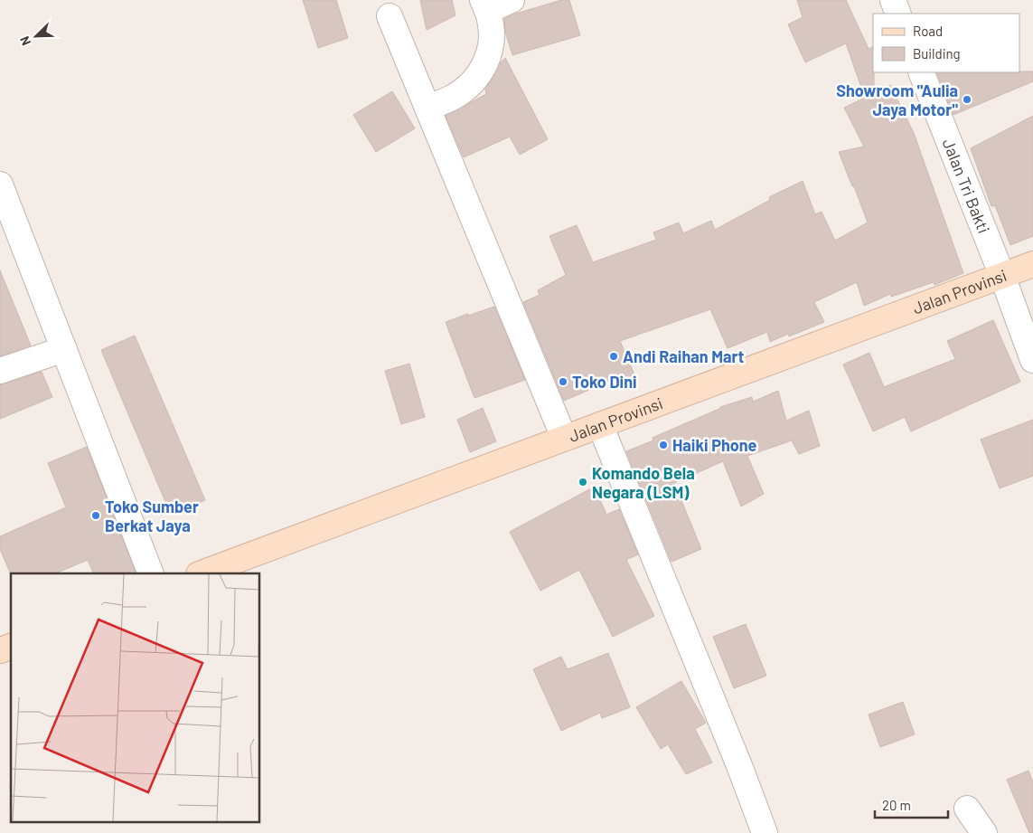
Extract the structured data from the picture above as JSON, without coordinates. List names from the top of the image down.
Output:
{
  "streets": {
    "main road": ["Jalan Provinsi"],
    "street": ["Jalan Tri Bakti"]
  },
  "crossings": [
    ["Jalan Tri Bakti", "Jalan Provinsi"]
  ],
  "places": [
    "Showroom \"Aulia Jaya Motor\"",
    "Andi Raihan Mart",
    "Toko Dini",
    "Haiki Phone",
    "Komando Bela Negara (LSM)",
    "Toko Sumber Berkat Jaya"
  ],
  "legend": ["Road", "Building"],
  "scale_bar": "20 m",
  "north": "bottom left"
}
